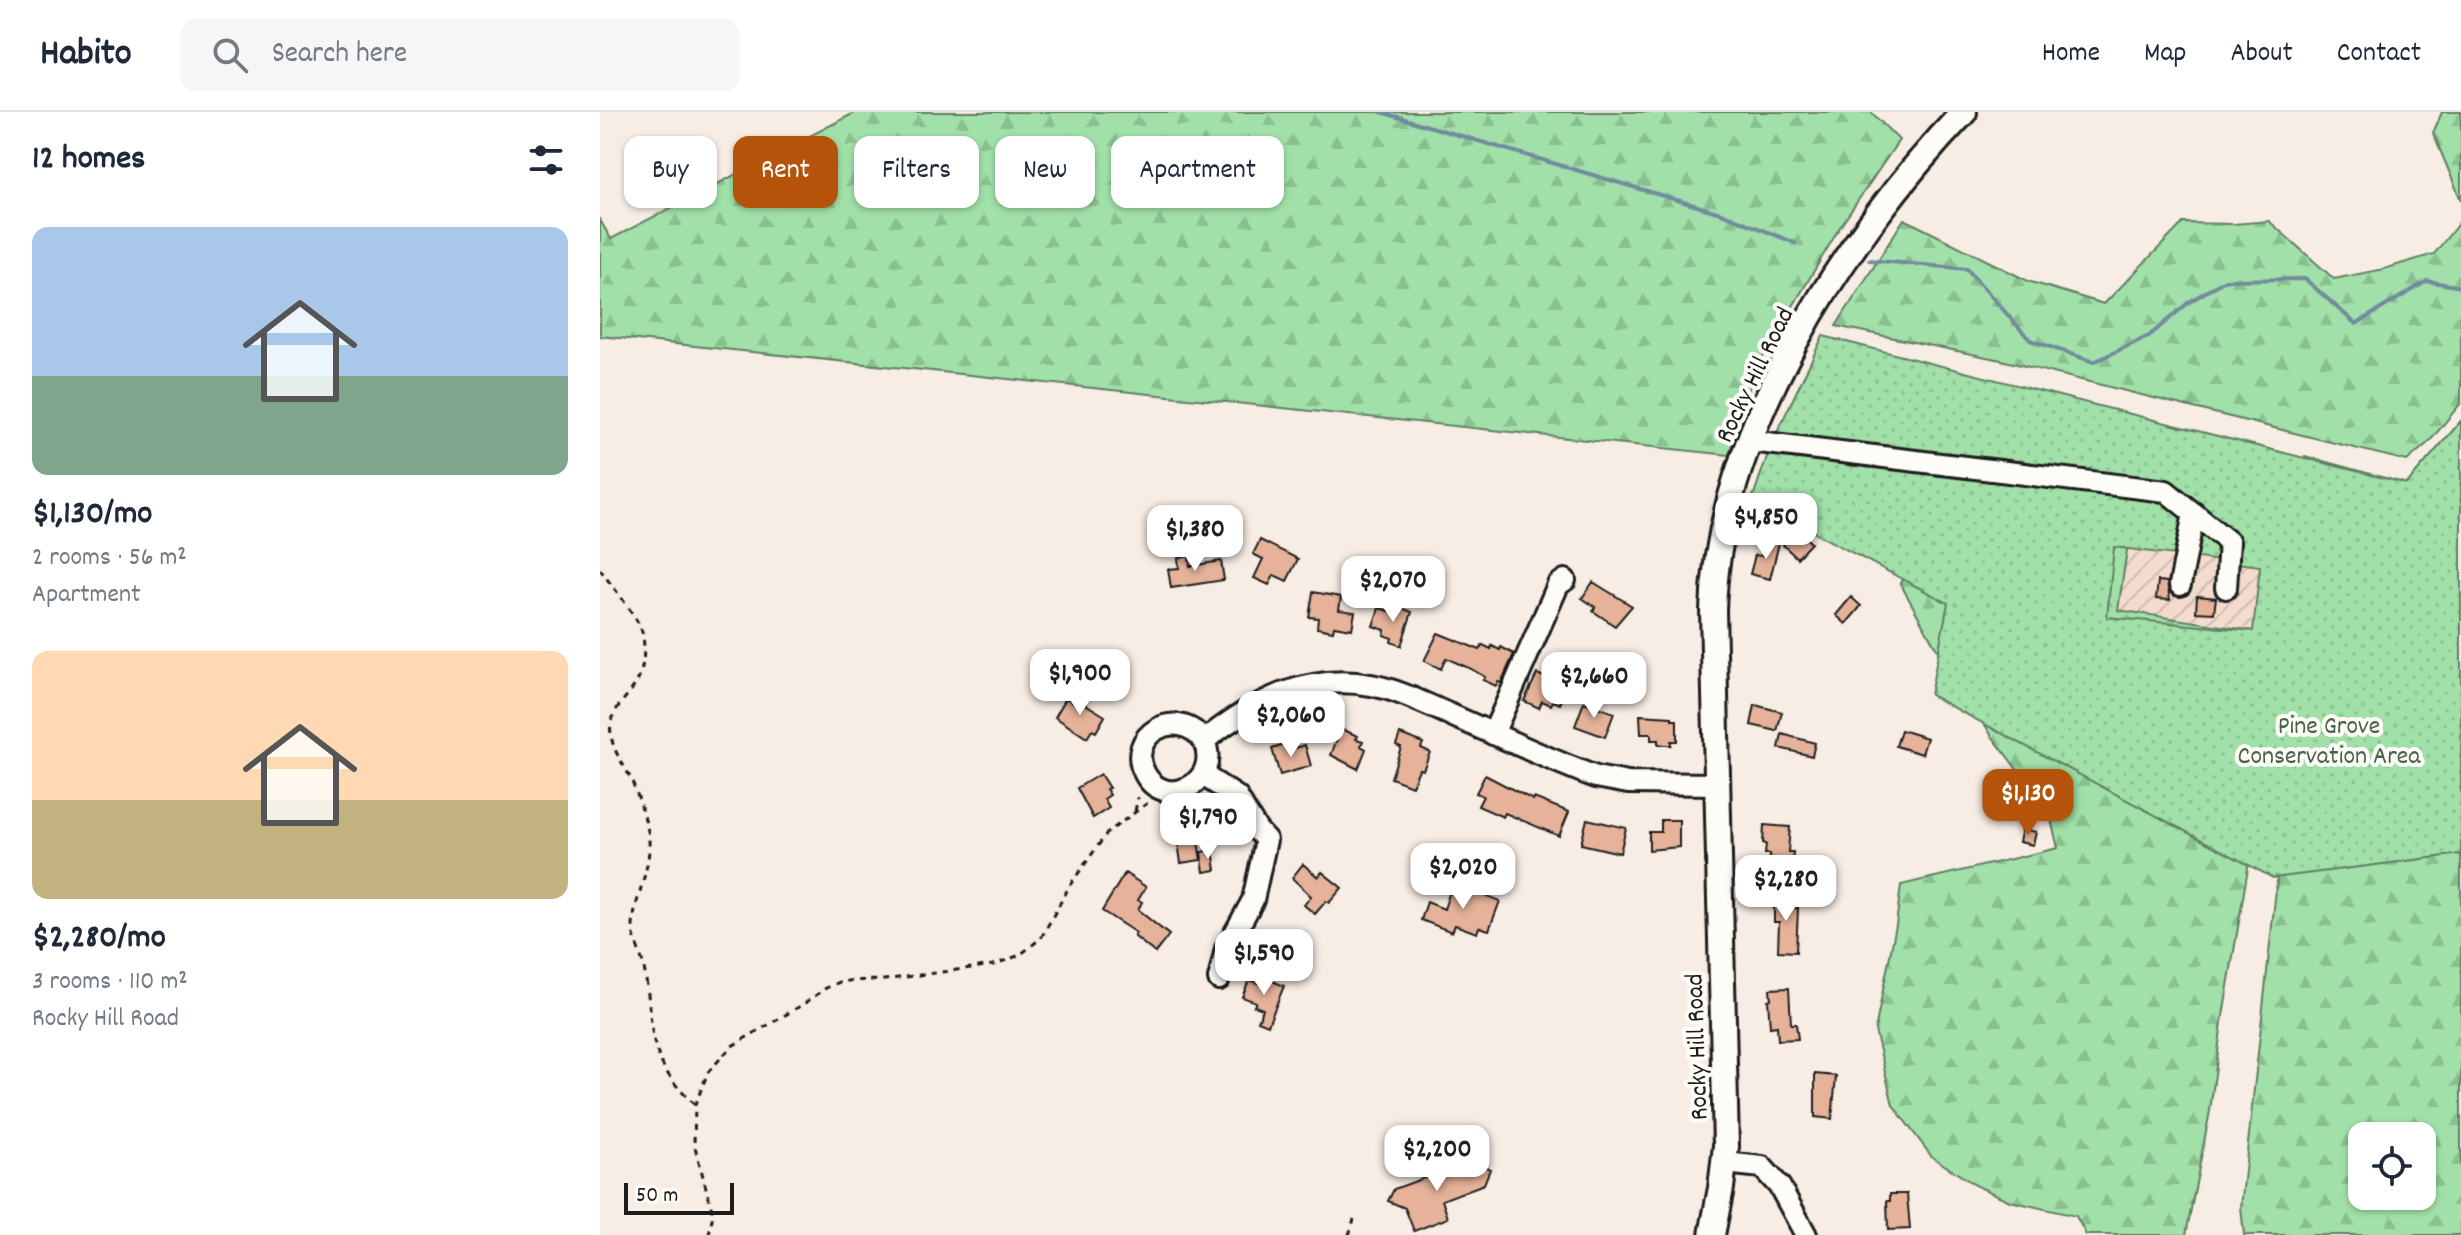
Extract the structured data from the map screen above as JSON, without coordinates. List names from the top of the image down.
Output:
{
  "streets": {
    "main road": ["Rocky Hill Road"]
  },
  "parks": ["Pine Grove Conservation Area"],
  "scale_bar": "50 m",
  "page": {
    "header": "Habito",
    "search": "Search here",
    "nav": [
      "Home",
      "Map",
      "About",
      "Contact"
    ],
    "heading": "12 homes",
    "chip": [
      "Buy",
      "Rent",
      "Filters",
      "New",
      "Apartment"
    ],
    "list": [
      {
        "name": "$1,130/mo",
        "note": "2 rooms · 56 m² · Apartment"
      },
      {
        "name": "$2,280/mo",
        "note": "3 rooms · 110 m² · Rocky Hill Road"
      }
    ],
    "price": [
      "$4,850",
      "$1,380",
      "$2,070",
      "$1,900",
      "$2,660",
      "$2,060",
      "$1,130",
      "$1,790",
      "$2,020",
      "$2,280",
      "$1,590",
      "$2,200"
    ],
    "scale": "50 m"
  }
}
